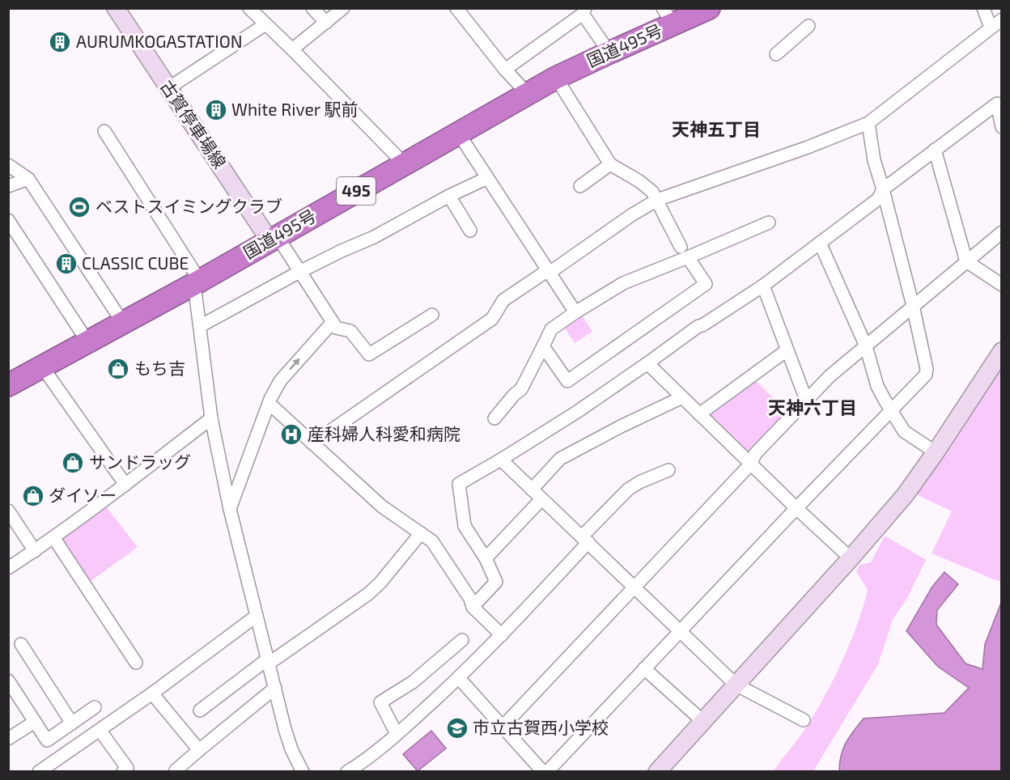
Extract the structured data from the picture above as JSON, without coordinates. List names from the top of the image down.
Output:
{
  "streets": {
    "highway": ["国道495号", "495"],
    "street": ["古賀停車場線"]
  },
  "crossings": [
    ["国道495号", "古賀停車場線"]
  ],
  "districts": ["天神五丁目", "天神六丁目"],
  "places": {
    "building": ["AURUMKOGASTATION", "White River 駅前", "CLASSIC CUBE"],
    "sports": ["ベストスイミングクラブ"],
    "shop": ["もち吉", "サンドラッグ", "ダイソー"],
    "hospital": ["産科婦人科愛和病院"],
    "school or university": ["市立古賀西小学校"]
  }
}
